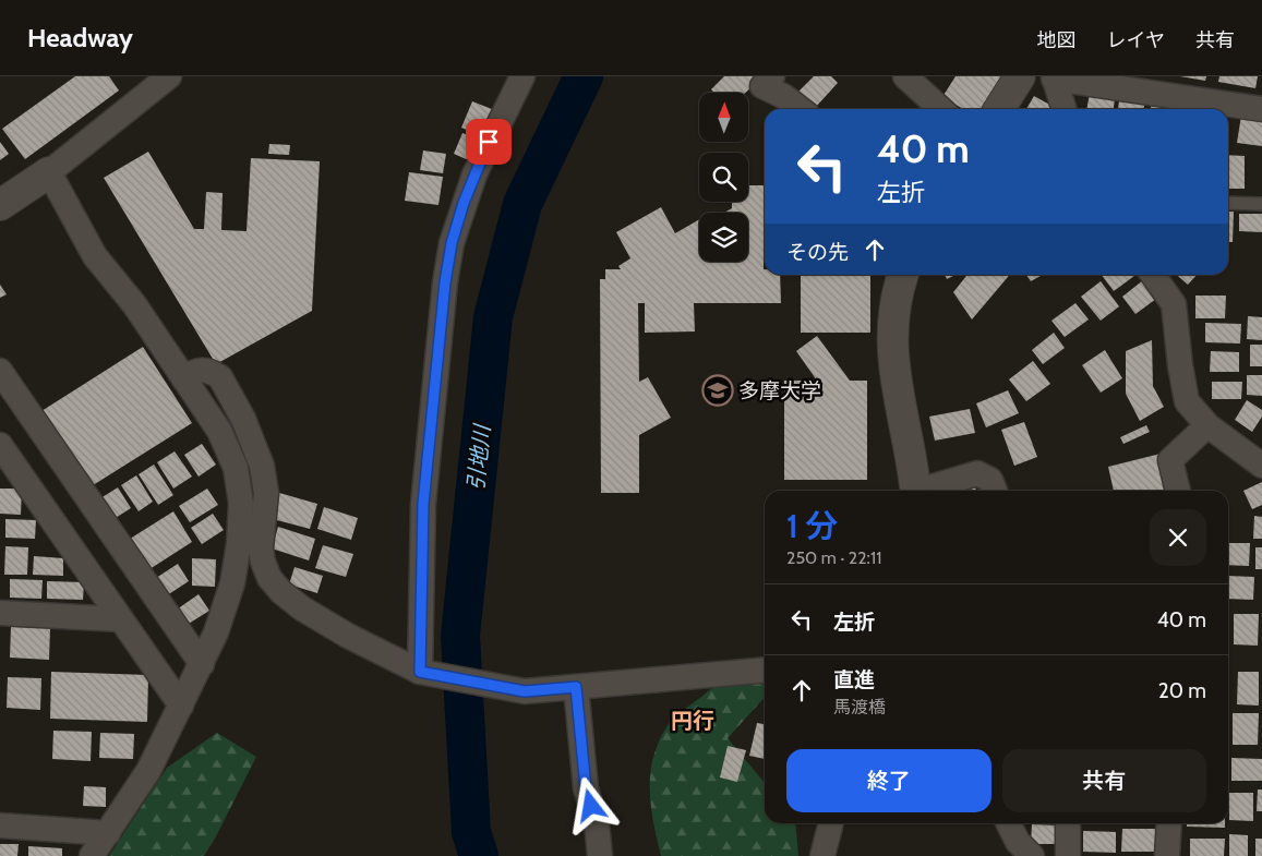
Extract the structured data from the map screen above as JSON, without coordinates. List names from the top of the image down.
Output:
{
  "districts": ["円行"],
  "water": ["引地川"],
  "places": {
    "school or university": ["多摩大学"]
  },
  "north": "top",
  "page": {
    "header": "Headway",
    "nav": ["地図", "レイヤ", "共有"],
    "turn": ["40 m", "左折"],
    "then": "その先",
    "heading": ["1 分", "250 m · 22:11"],
    "list": [
      {
        "name": "左折",
        "value": "40 m"
      },
      {
        "name": "直進",
        "note": "馬渡橋",
        "value": "20 m"
      }
    ],
    "buttons": ["終了", "共有"]
  }
}
